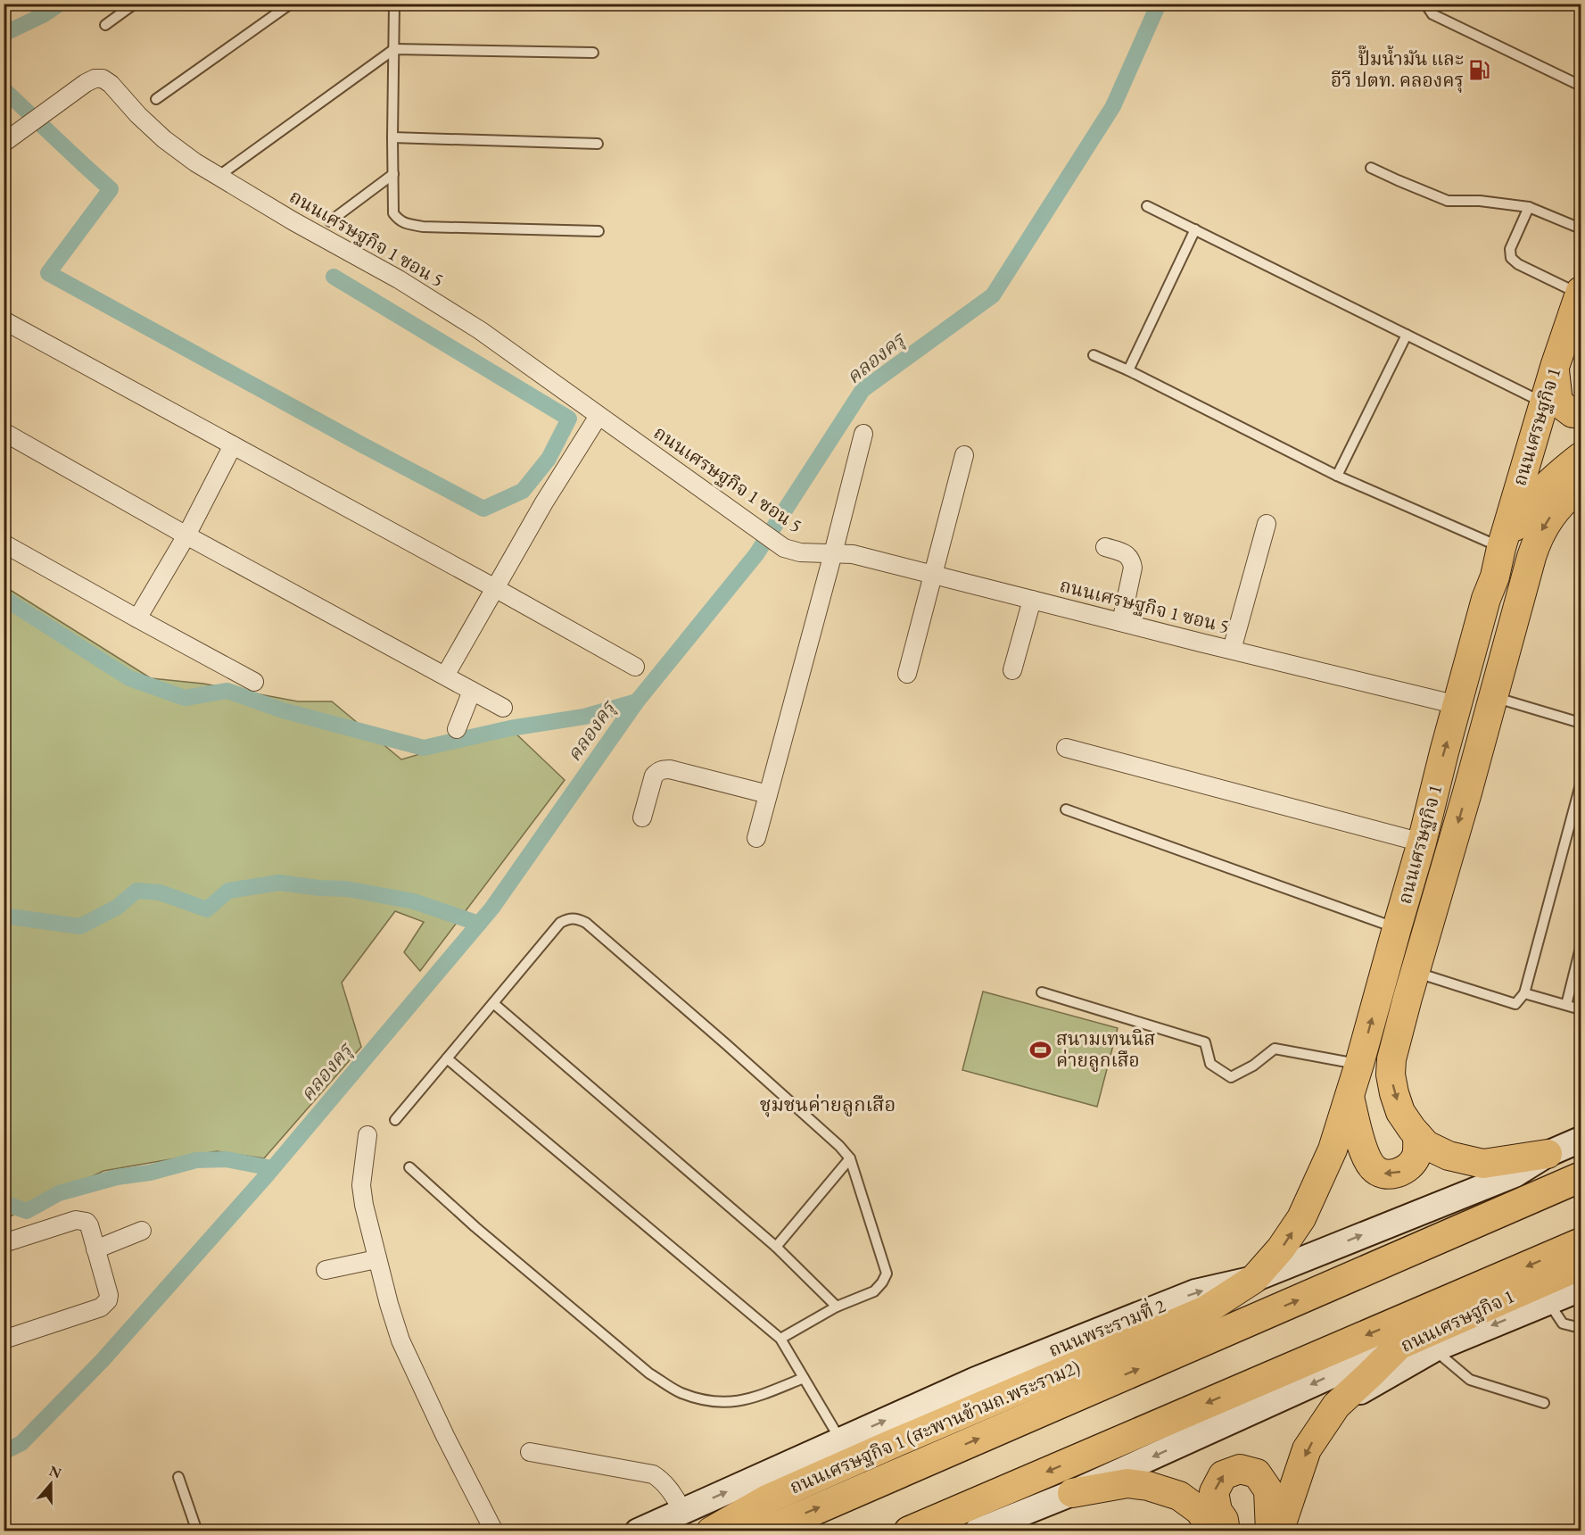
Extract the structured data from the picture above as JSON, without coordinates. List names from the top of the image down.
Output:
{
  "streets": {
    "main road": ["ถนนเศรษฐกิจ 1", "ถนนพระรามที่ 2", "ถนนเศรษฐกิจ 1 (สะพานข้ามถ.พระราม2)"],
    "street": ["ถนนเศรษฐกิจ 1 ซอน 5"]
  },
  "crossings": [
    ["ถนนเศรษฐกิจ 1 ซอน 5", "ถนนเศรษฐกิจ 1"],
    ["ถนนเศรษฐกิจ 1", "ถนนพระรามที่ 2"],
    ["ถนนเศรษฐกิจ 1", "ถนนเศรษฐกิจ 1 (สะพานข้ามถ.พระราม2)"]
  ],
  "districts": ["ชุมชนค่ายลูกเสือ"],
  "water": ["คลองครุ"],
  "places": {
    "fuel station": ["ปั๊มน้ำมัน และ อีวี ปตท. คลองครุ"],
    "sports": ["สนามเทนนิส ค่ายลูกเสือ"]
  },
  "north": "top"
}
